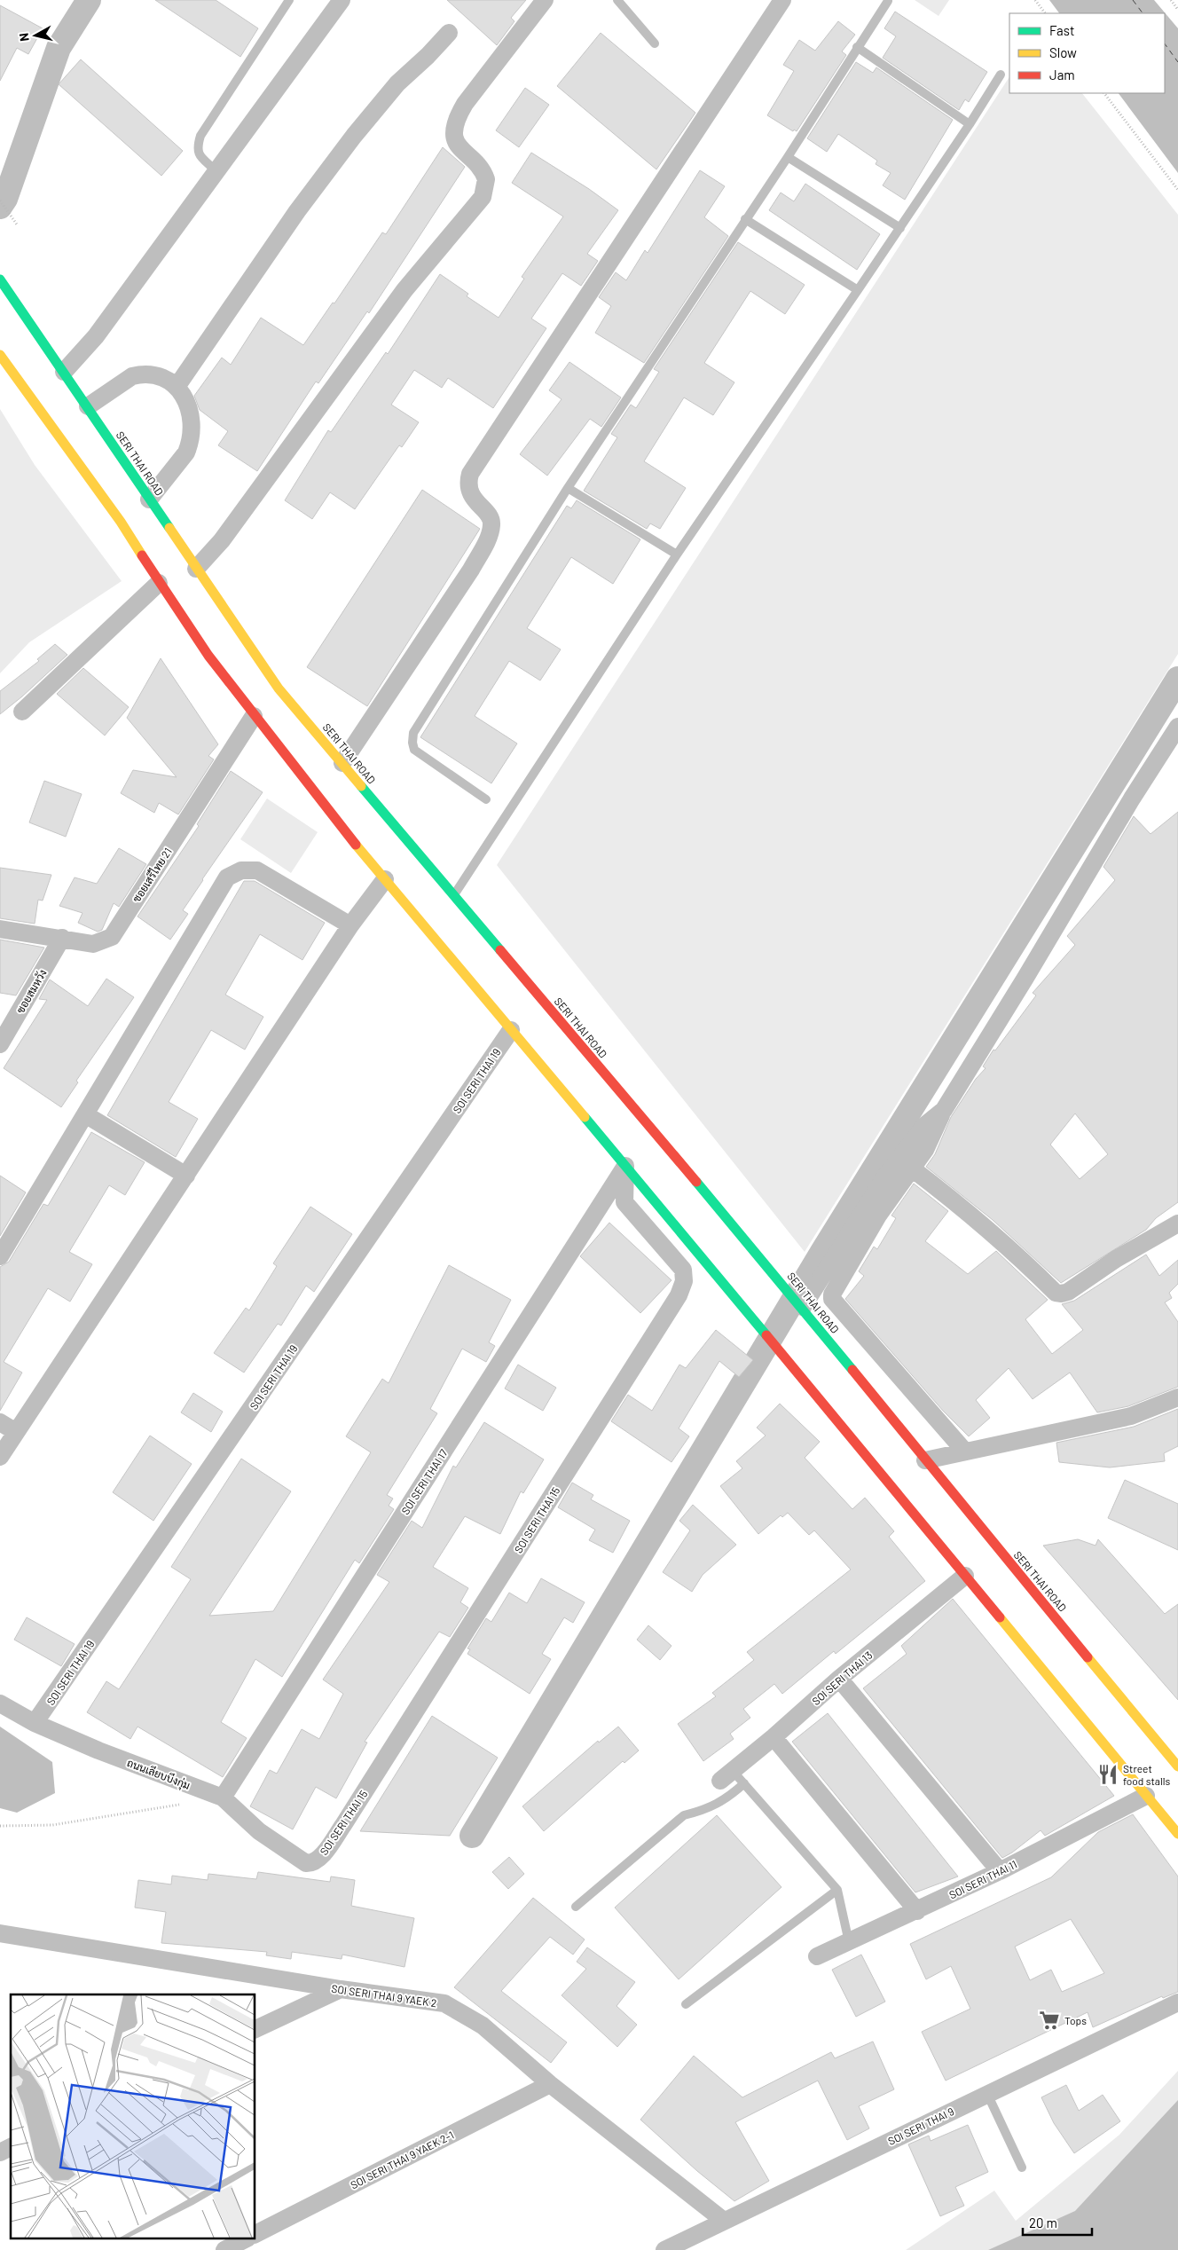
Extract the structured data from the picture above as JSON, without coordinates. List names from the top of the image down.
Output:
{
  "streets": {
    "main road": ["SERI THAI ROAD"],
    "street": [
      "ซอยเสรีไทย 21",
      "ซอยสมหวัง",
      "SOI SERI THAI 19",
      "SOI SERI THAI 17",
      "SOI SERI THAI 15",
      "SOI SERI THAI 13",
      "ถนนเลียบบึงกุ่ม",
      "SOI SERI THAI 11",
      "SOI SERI THAI 9 YAEK 2",
      "SOI SERI THAI 9",
      "SOI SERI THAI 9 YAEK 2-1"
    ]
  },
  "crossings": [
    ["ซอยเสรีไทย 21", "ซอยสมหวัง"],
    ["SOI SERI THAI 19", "ถนนเลียบบึงกุ่ม"],
    ["SOI SERI THAI 17", "SOI SERI THAI 15"],
    ["SOI SERI THAI 17", "ถนนเลียบบึงกุ่ม"],
    ["SOI SERI THAI 15", "ถนนเลียบบึงกุ่ม"],
    ["SOI SERI THAI 9 YAEK 2", "SOI SERI THAI 9"],
    ["SOI SERI THAI 9 YAEK 2", "SOI SERI THAI 9 YAEK 2-1"]
  ],
  "places": {
    "restaurant": ["Street food stalls"],
    "supermarket": ["Tops"]
  },
  "legend": ["Fast", "Slow", "Jam"],
  "scale_bar": "20 m",
  "north": "left"
}
